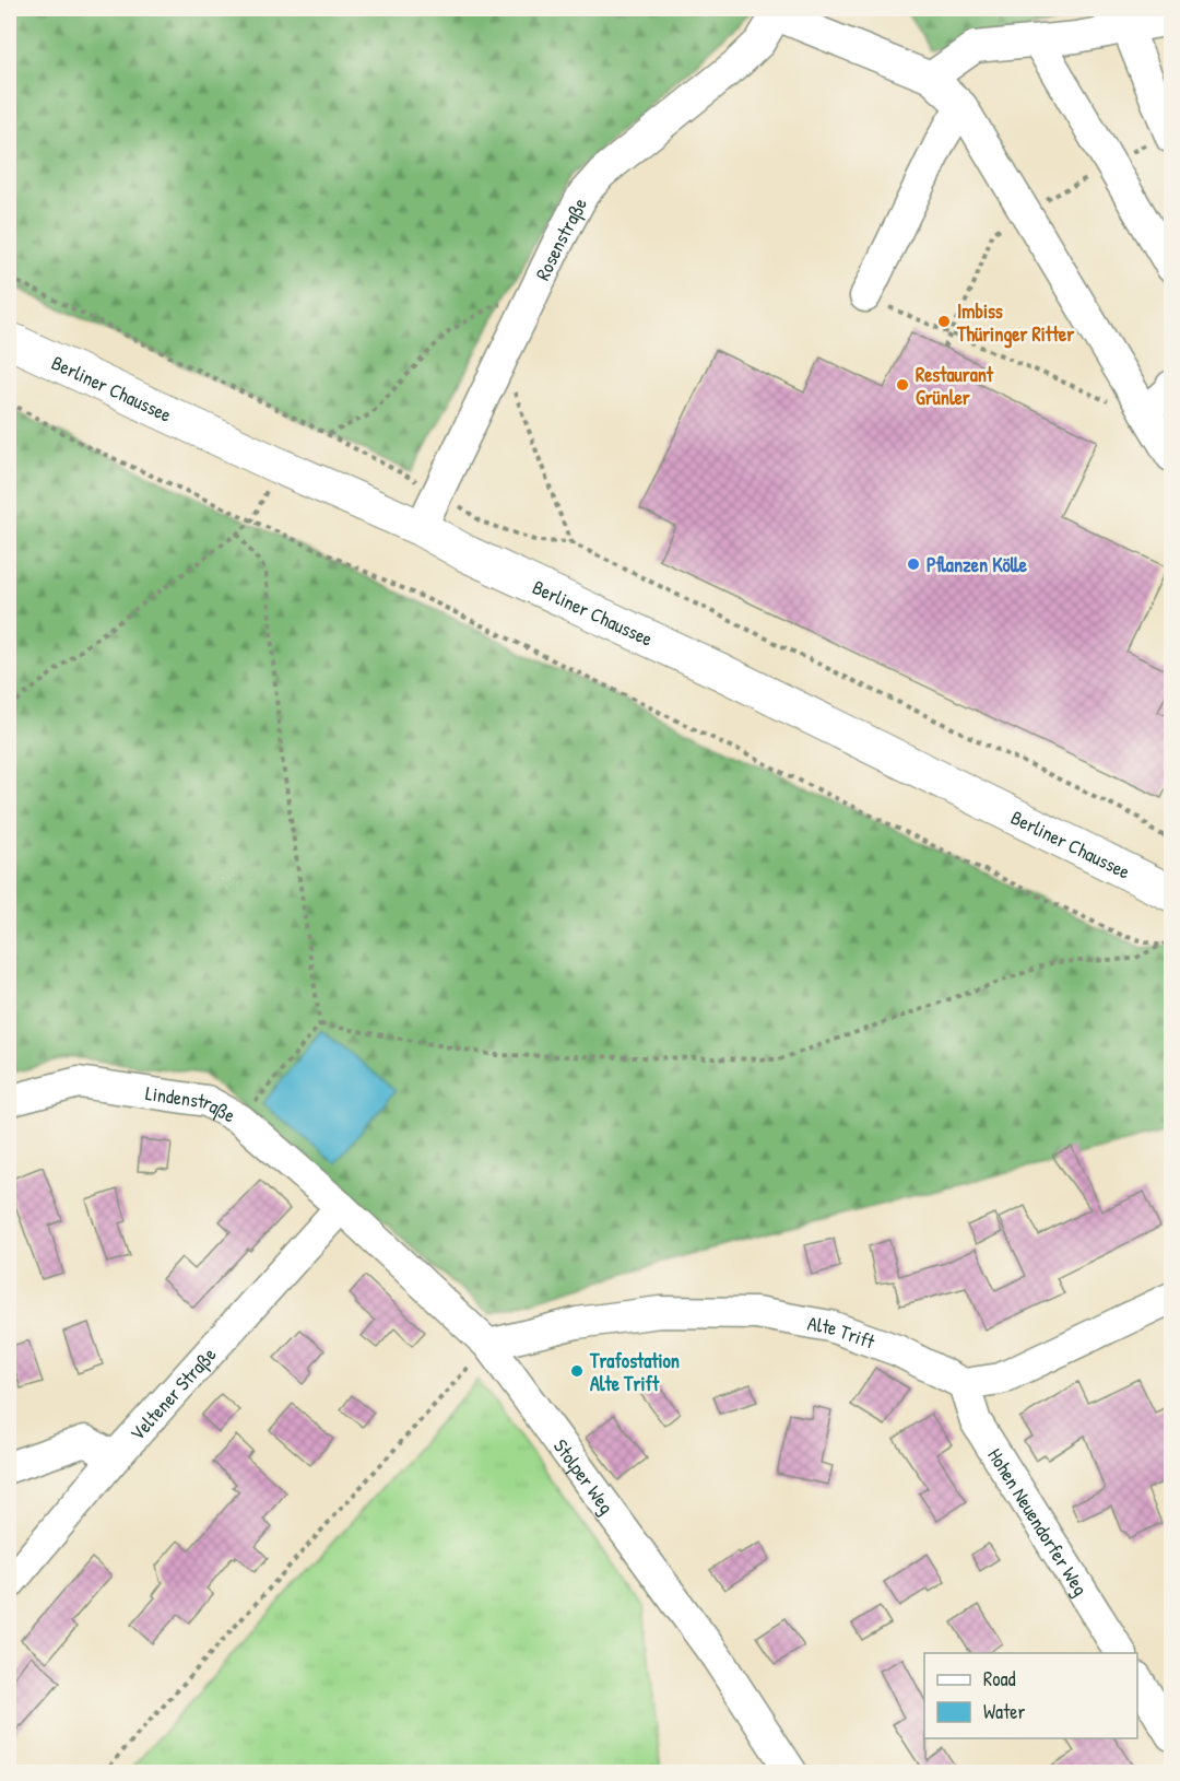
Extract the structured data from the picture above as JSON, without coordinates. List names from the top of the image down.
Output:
{
  "streets": {
    "main road": ["Berliner Chaussee"],
    "street": [
      "Rosenstraße",
      "Lindenstraße",
      "Alte Trift",
      "Veltener Straße",
      "Stolper Weg",
      "Hohen Neuendorfer Weg"
    ]
  },
  "crossings": [
    ["Rosenstraße", "Berliner Chaussee"],
    ["Lindenstraße", "Veltener Straße"],
    ["Lindenstraße", "Stolper Weg"],
    ["Alte Trift", "Stolper Weg"],
    ["Alte Trift", "Hohen Neuendorfer Weg"],
    ["Veltener Straße", "Stolper Weg"]
  ],
  "places": [
    "Imbiss Thüringer Ritter",
    "Restaurant Grünler",
    "Pflanzen Kölle",
    "Trafostation Alte Trift"
  ],
  "legend": ["Road", "Water"]
}
